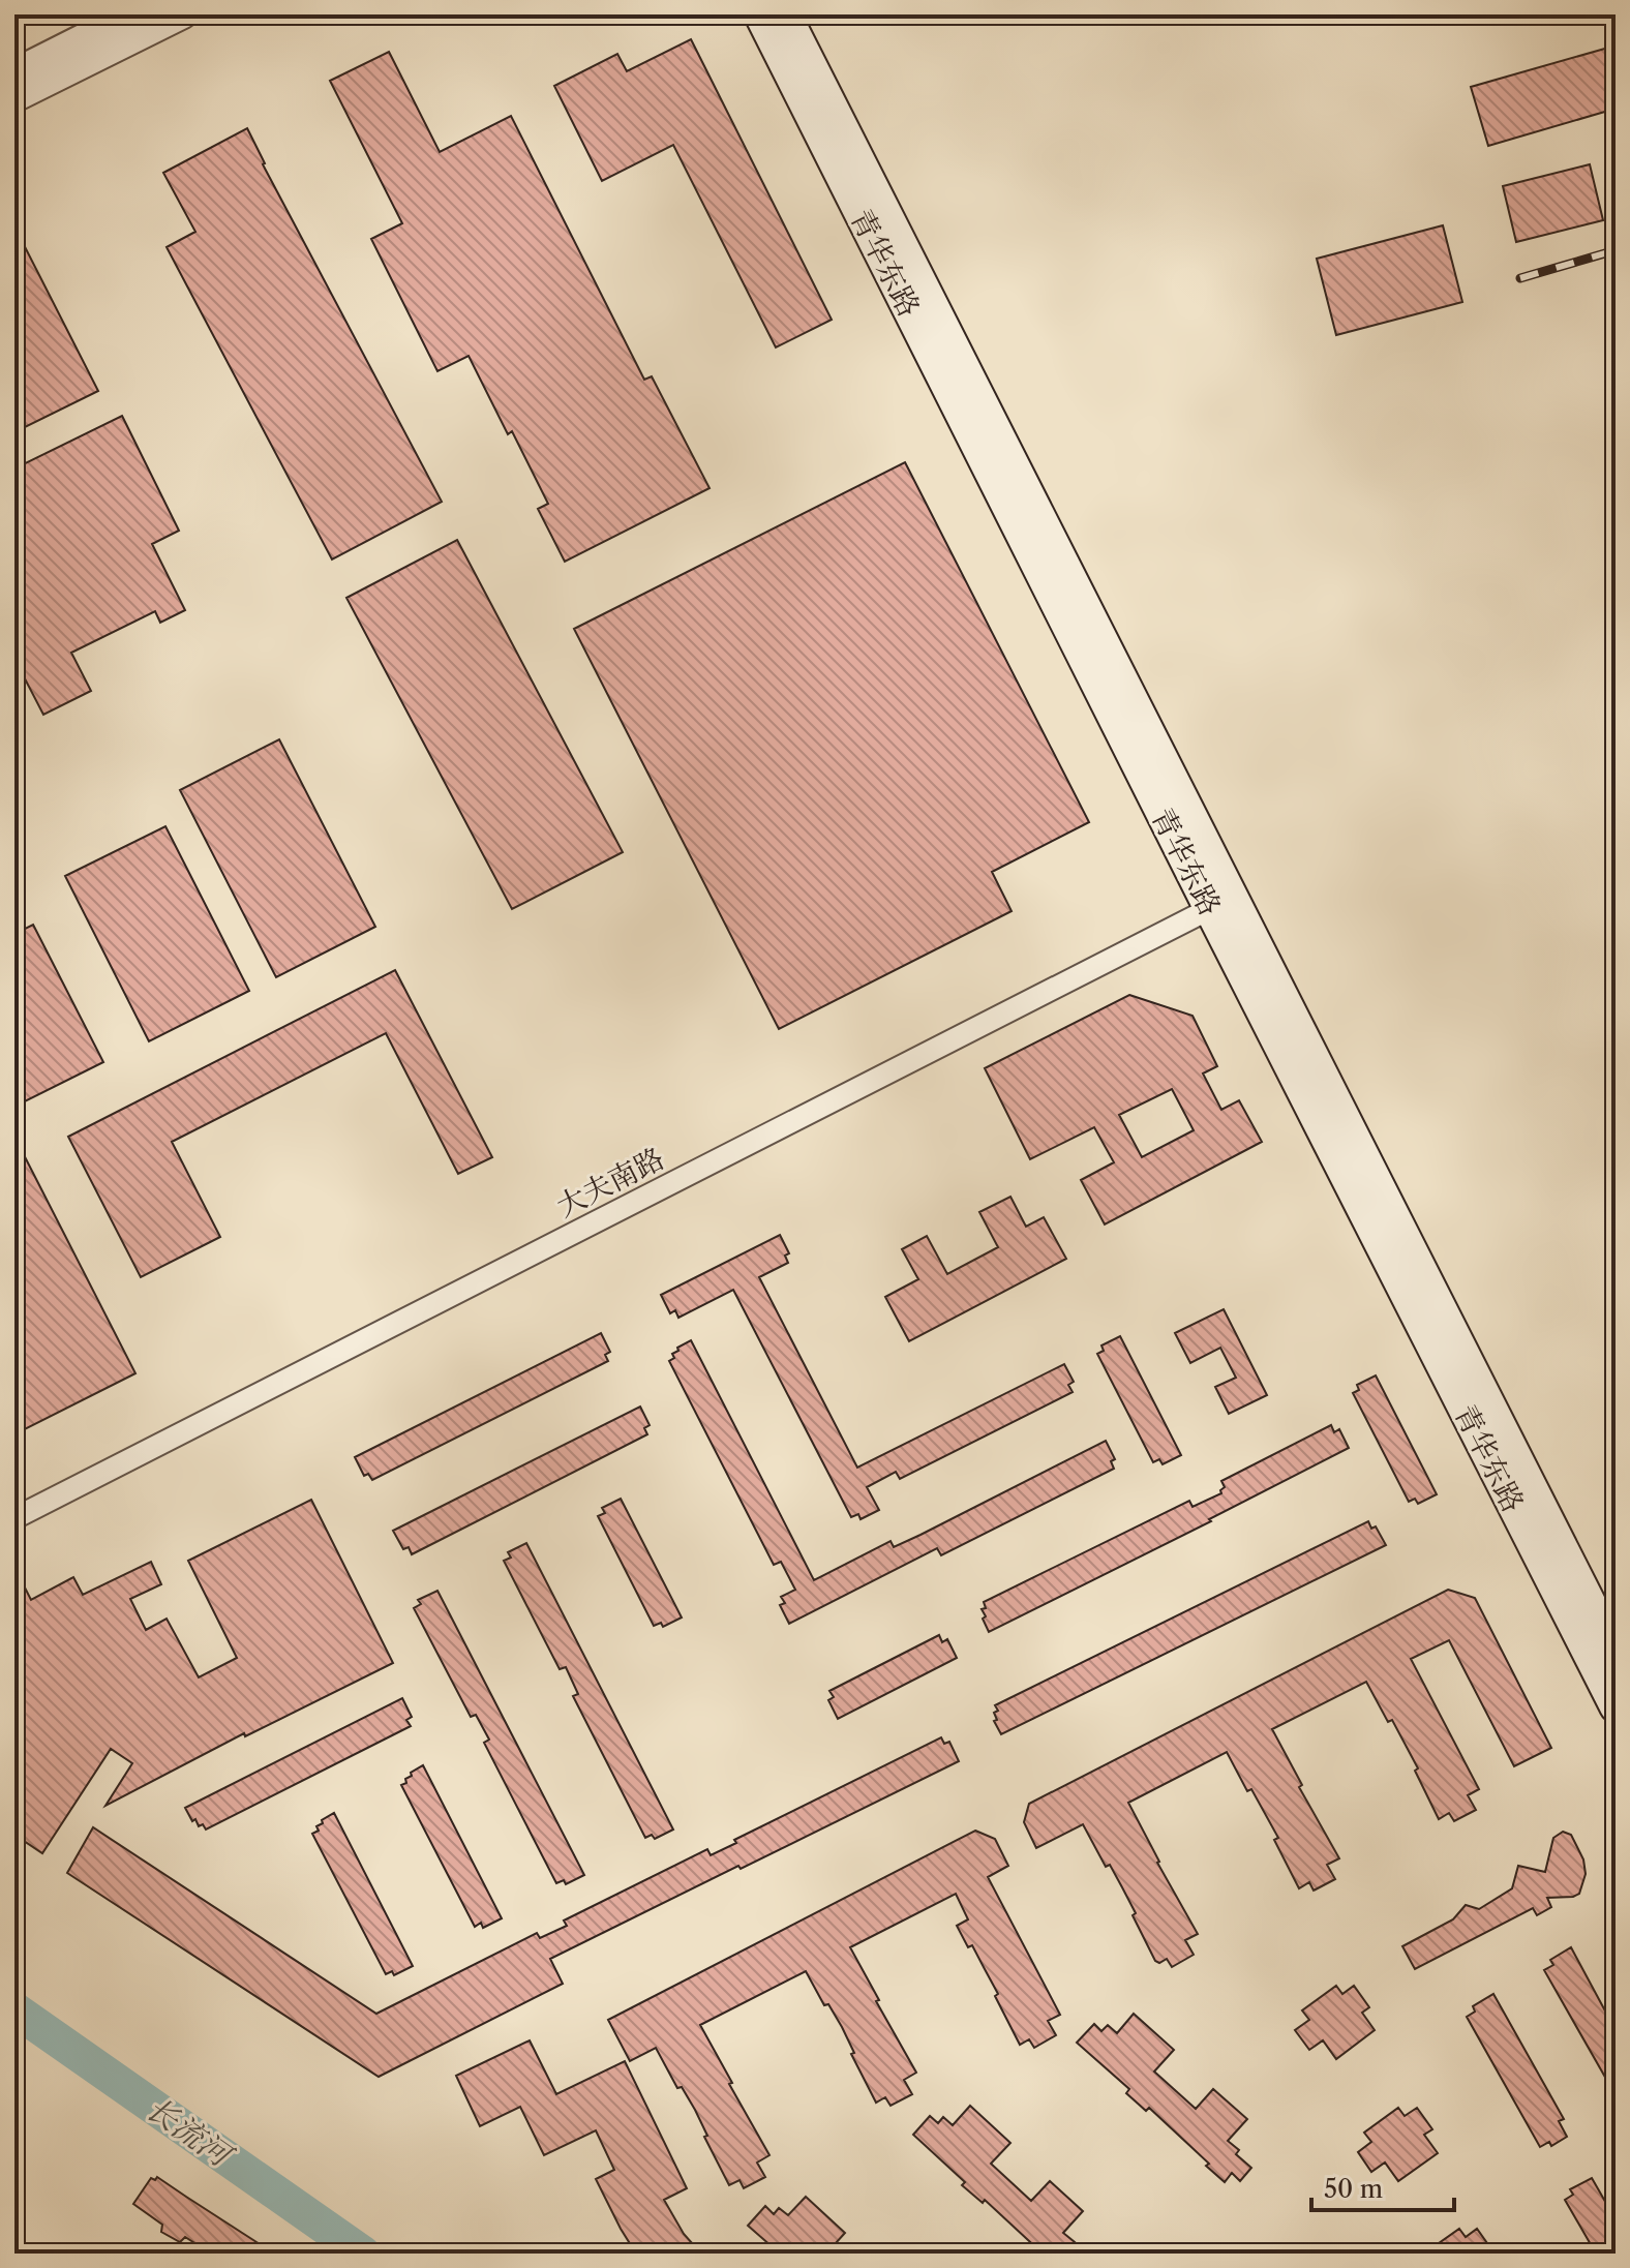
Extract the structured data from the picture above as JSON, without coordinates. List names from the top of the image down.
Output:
{
  "streets": {
    "main road": ["青华东路"],
    "street": ["大夫南路"]
  },
  "crossings": [
    ["青华东路", "大夫南路"]
  ],
  "water": ["长流河"],
  "scale_bar": "50 m"
}
